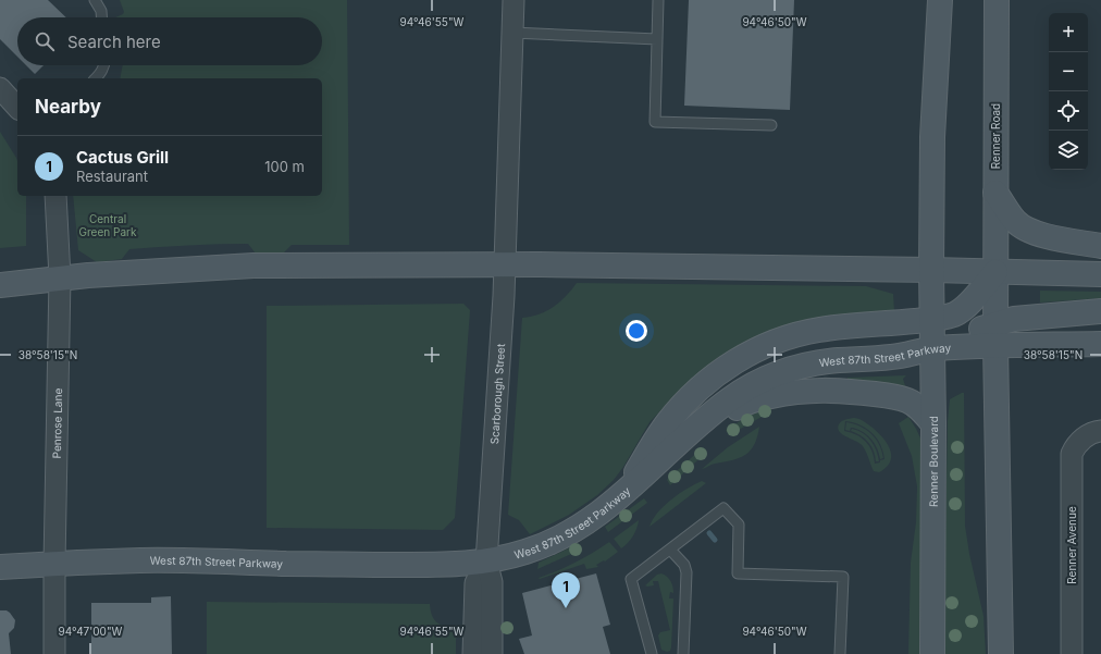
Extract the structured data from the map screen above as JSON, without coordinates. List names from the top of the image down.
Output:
{
  "streets": {
    "main road": ["Renner Road", "West 87th Street Parkway", "Renner Boulevard"],
    "street": ["Scarborough Street", "Penrose Lane", "Renner Avenue"]
  },
  "crossings": [
    ["West 87th Street Parkway", "Scarborough Street"],
    ["West 87th Street Parkway", "Penrose Lane"],
    ["West 87th Street Parkway", "Renner Boulevard"]
  ],
  "parks": ["Central Green Park"],
  "page": {
    "map_buttons": ["+", "−"],
    "search": "Search here",
    "heading": "Nearby",
    "list": [
      {
        "mark": "1",
        "name": "Cactus Grill",
        "note": "Restaurant",
        "value": "100 m"
      }
    ],
    "pins": "1"
  },
  "coordinates": [
    "94°46'55\"W",
    "94°46'50\"W",
    "38°58'15\"N",
    "94°47'00\"W"
  ]
}
